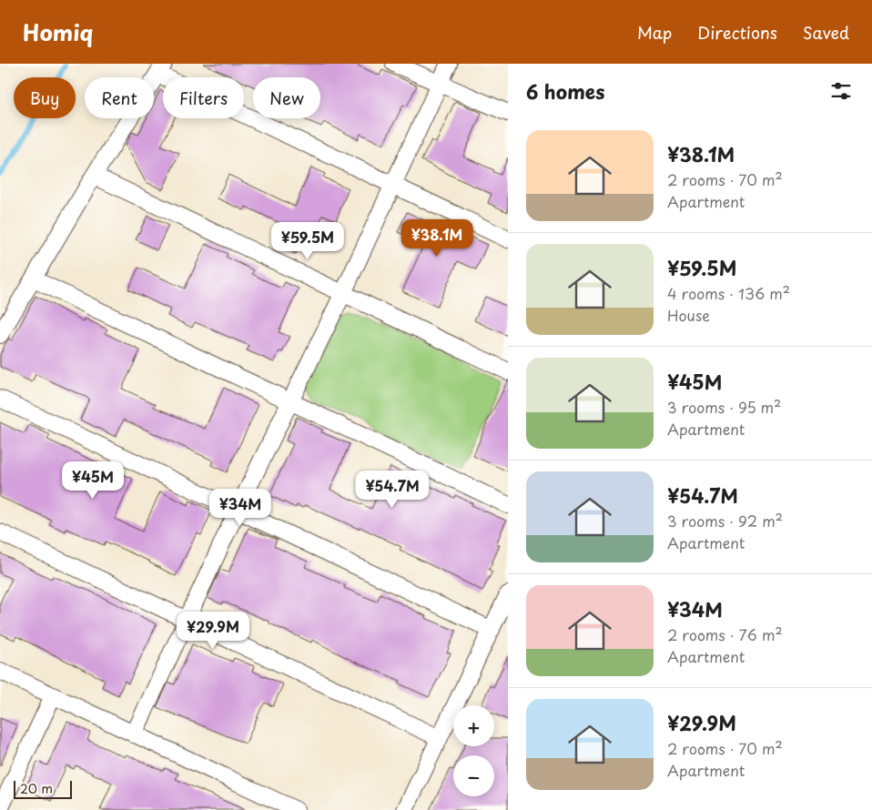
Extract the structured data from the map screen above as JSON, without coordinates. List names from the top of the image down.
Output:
{
  "scale_bar": "20 m",
  "page": {
    "header": "Homiq",
    "nav": ["Map", "Directions", "Saved"],
    "heading": "6 homes",
    "chip": [
      "Buy",
      "Rent",
      "Filters",
      "New"
    ],
    "list": [
      {
        "name": "¥38.1M",
        "note": "2 rooms · 70 m² · Apartment"
      },
      {
        "name": "¥59.5M",
        "note": "4 rooms · 136 m² · House"
      },
      {
        "name": "¥45M",
        "note": "3 rooms · 95 m² · Apartment"
      },
      {
        "name": "¥54.7M",
        "note": "3 rooms · 92 m² · Apartment"
      },
      {
        "name": "¥34M",
        "note": "2 rooms · 76 m² · Apartment"
      },
      {
        "name": "¥29.9M",
        "note": "2 rooms · 70 m² · Apartment"
      }
    ],
    "price": [
      "¥38.1M",
      "¥59.5M",
      "¥45M",
      "¥54.7M",
      "¥34M",
      "¥29.9M"
    ],
    "map_buttons": ["+", "−"],
    "scale": "20 m"
  }
}
